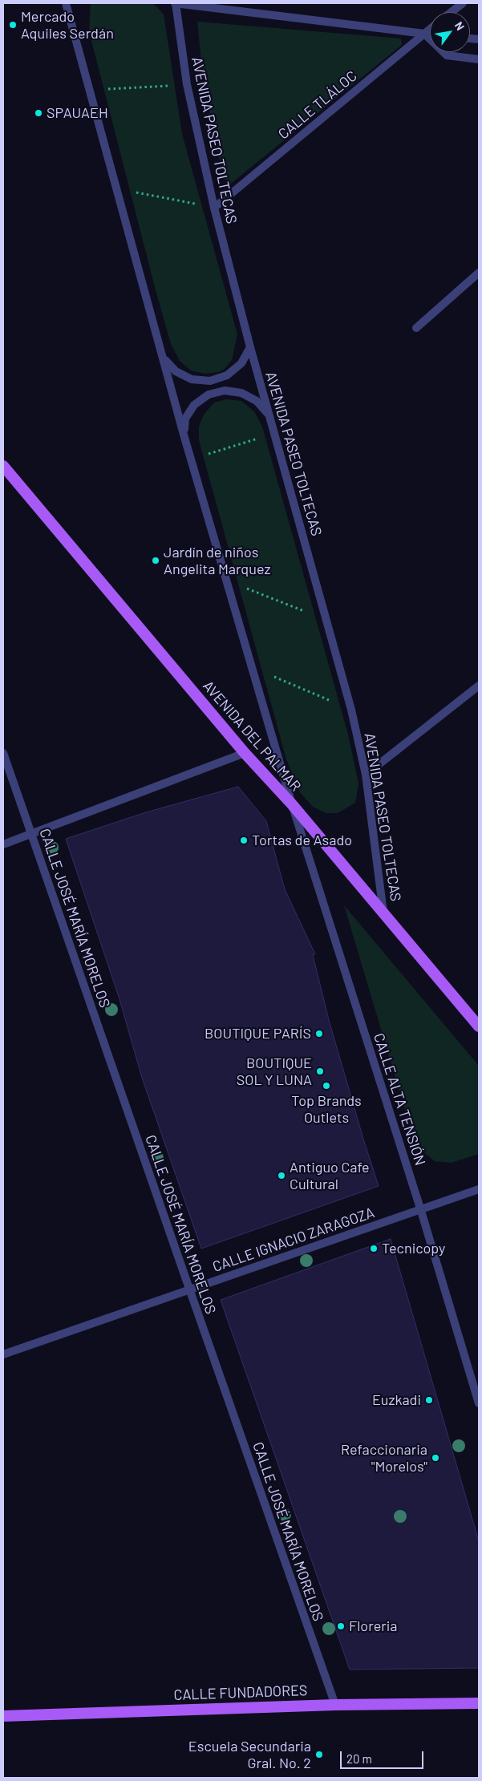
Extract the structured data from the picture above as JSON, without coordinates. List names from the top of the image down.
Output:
{
  "streets": {
    "main road": ["AVENIDA DEL PALMAR", "CALLE FUNDADORES"],
    "street": [
      "CALLE TLÁLOC",
      "AVENIDA PASEO TOLTECAS",
      "CALLE JOSÉ MARÍA MORELOS",
      "CALLE ALTA TENSIÓN",
      "CALLE IGNACIO ZARAGOZA"
    ]
  },
  "crossings": [
    ["CALLE TLÁLOC", "AVENIDA PASEO TOLTECAS"],
    ["AVENIDA PASEO TOLTECAS", "AVENIDA DEL PALMAR"],
    ["AVENIDA DEL PALMAR", "CALLE ALTA TENSIÓN"],
    ["CALLE JOSÉ MARÍA MORELOS", "CALLE IGNACIO ZARAGOZA"],
    ["CALLE JOSÉ MARÍA MORELOS", "CALLE FUNDADORES"],
    ["CALLE ALTA TENSIÓN", "CALLE IGNACIO ZARAGOZA"]
  ],
  "places": [
    "Mercado Aquiles Serdán",
    "SPAUAEH",
    "Jardín de niños Angelita Marquez",
    "Tortas de Asado",
    "BOUTIQUE PARÍS",
    "BOUTIQUE SOL Y LUNA",
    "Top Brands Outlets",
    "Antiguo Cafe Cultural",
    "Tecnicopy",
    "Euzkadi",
    "Refaccionaria \"Morelos\"",
    "Floreria",
    "Escuela Secundaria Gral. No. 2"
  ],
  "scale_bar": "20 m",
  "north": "top right"
}
